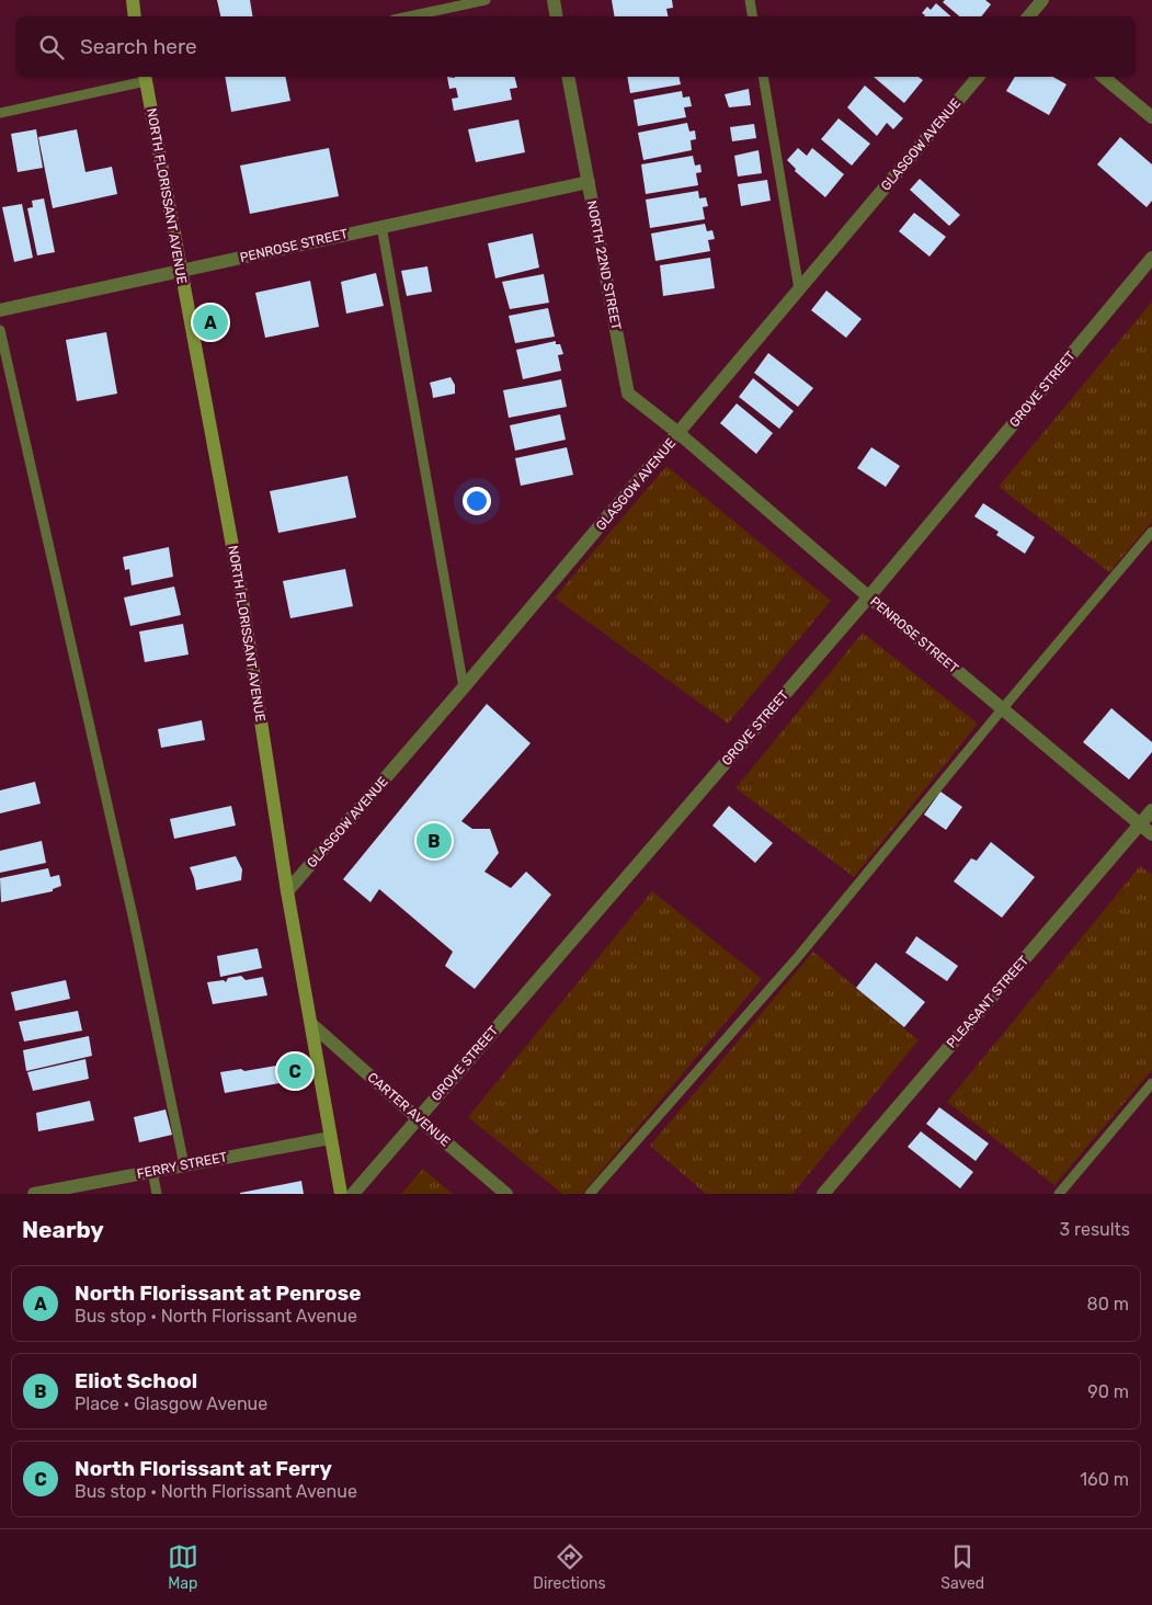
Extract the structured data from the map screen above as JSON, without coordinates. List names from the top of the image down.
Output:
{
  "streets": {
    "main road": ["NORTH FLORISSANT AVENUE"],
    "street": [
      "GLASGOW AVENUE",
      "PENROSE STREET",
      "NORTH 22ND STREET",
      "GROVE STREET",
      "PLEASANT STREET",
      "CARTER AVENUE",
      "FERRY STREET"
    ]
  },
  "crossings": [
    ["GLASGOW AVENUE", "NORTH FLORISSANT AVENUE"],
    ["GLASGOW AVENUE", "PENROSE STREET"],
    ["GLASGOW AVENUE", "NORTH 22ND STREET"],
    ["NORTH FLORISSANT AVENUE", "PENROSE STREET"],
    ["NORTH FLORISSANT AVENUE", "CARTER AVENUE"],
    ["NORTH FLORISSANT AVENUE", "FERRY STREET"],
    ["PENROSE STREET", "NORTH 22ND STREET"],
    ["PENROSE STREET", "GROVE STREET"],
    ["PENROSE STREET", "PLEASANT STREET"],
    ["GROVE STREET", "CARTER AVENUE"]
  ],
  "page": {
    "search": "Search here",
    "pins": ["A", "B", "C"],
    "heading": ["Nearby", "3 results"],
    "list": [
      {
        "mark": "A",
        "name": "North Florissant at Penrose",
        "note": "Bus stop · North Florissant Avenue",
        "value": "80 m"
      },
      {
        "mark": "B",
        "name": "Eliot School",
        "note": "Place · Glasgow Avenue",
        "value": "90 m"
      },
      {
        "mark": "C",
        "name": "North Florissant at Ferry",
        "note": "Bus stop · North Florissant Avenue",
        "value": "160 m"
      }
    ],
    "nav": ["Map", "Directions", "Saved"]
  }
}
